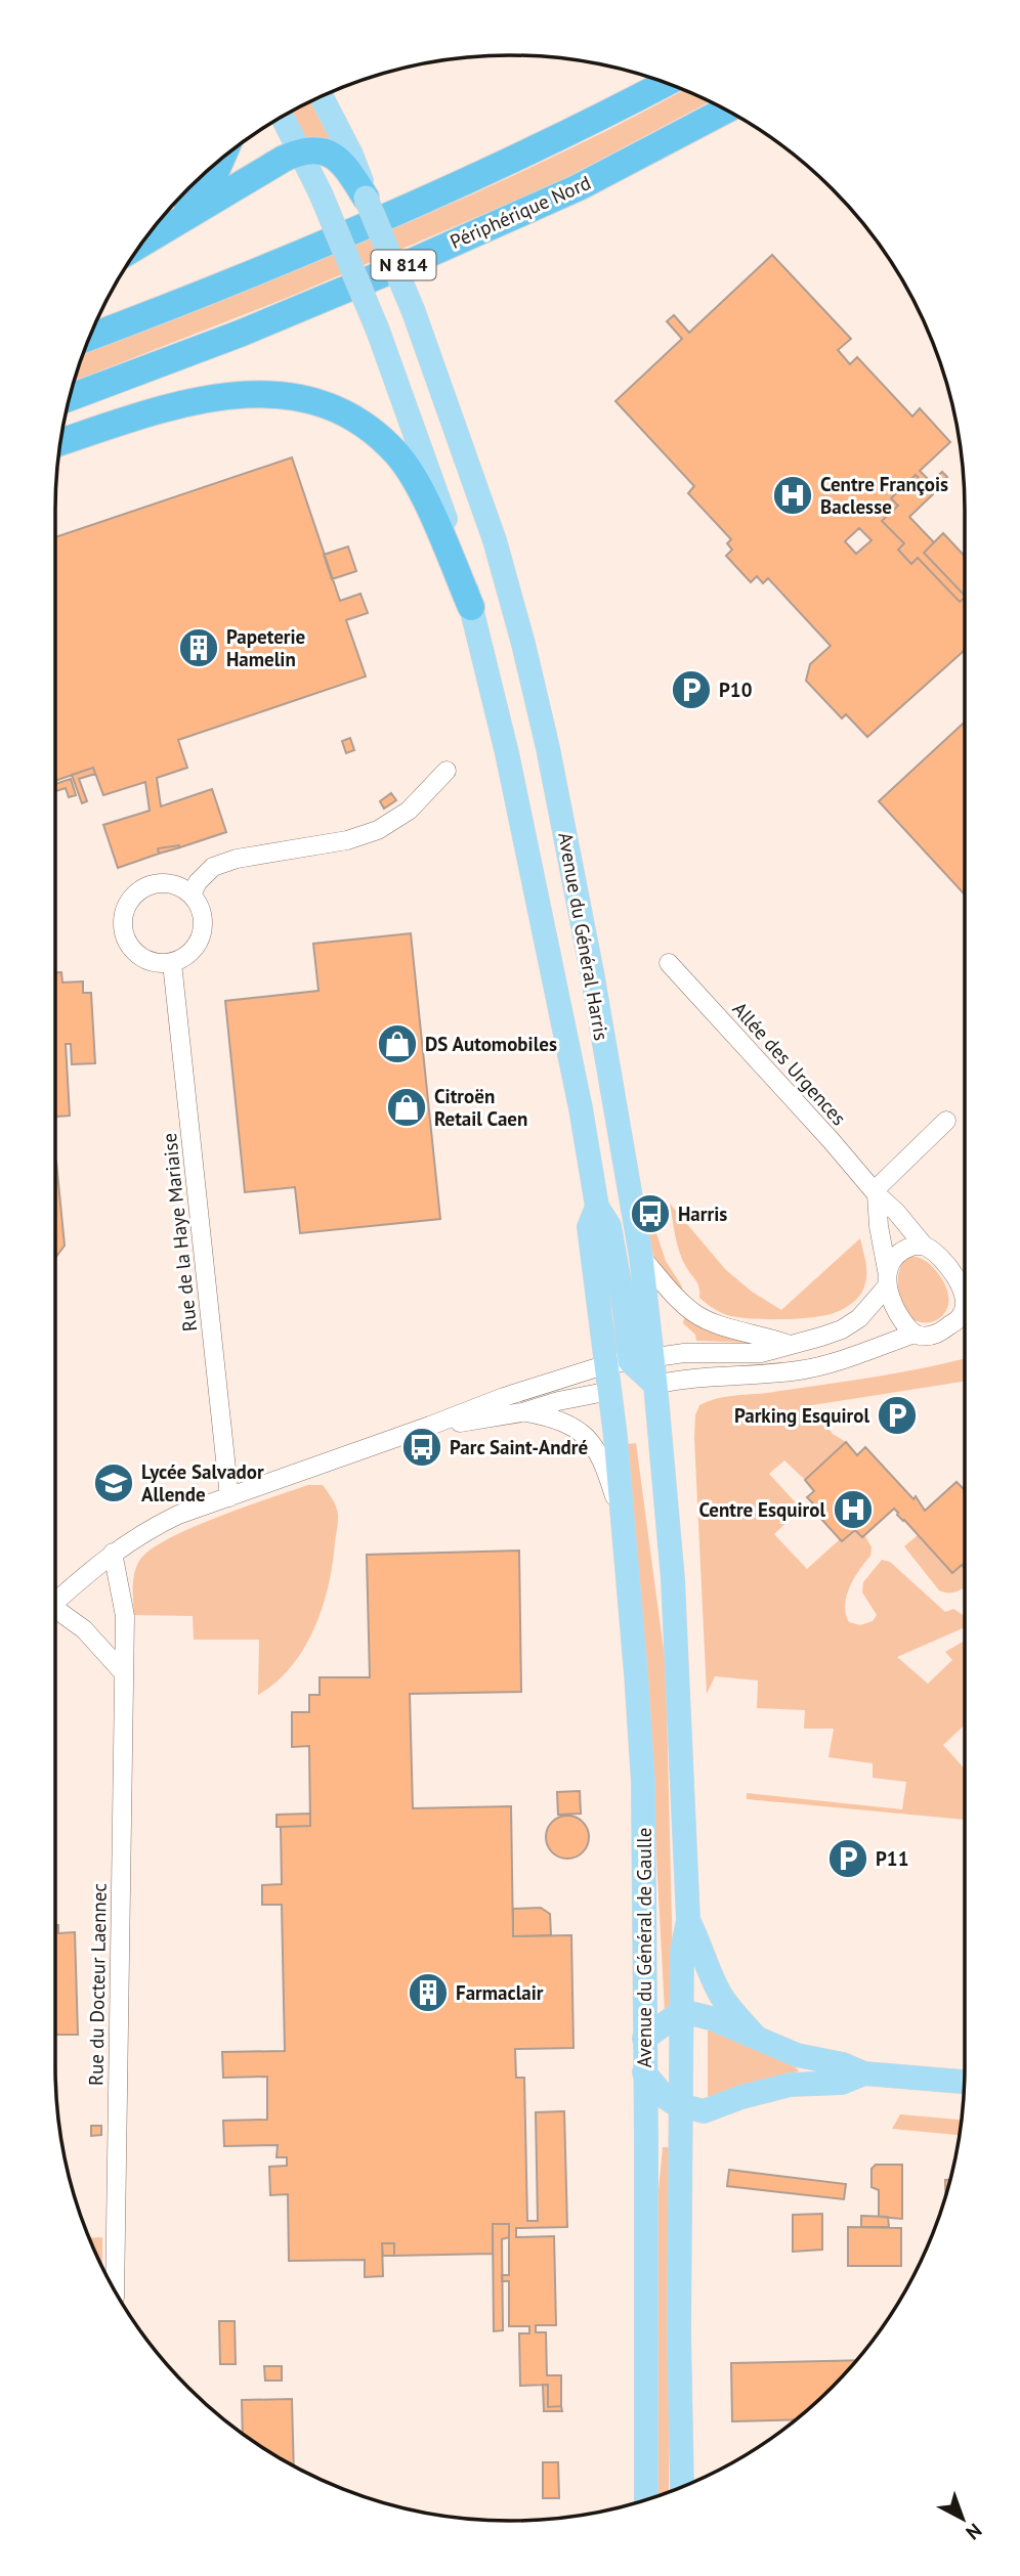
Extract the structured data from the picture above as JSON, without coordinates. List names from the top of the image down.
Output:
{
  "streets": {
    "highway": ["Périphérique Nord", "N 814"],
    "main road": ["Avenue du Général Harris", "Avenue du Général de Gaulle"],
    "street": ["Allée des Urgences", "Rue de la Haye Mariaise", "Rue du Docteur Laennec"]
  },
  "crossings": [
    ["Avenue du Général Harris", "Avenue du Général de Gaulle"]
  ],
  "places": {
    "hospital": ["Centre François Baclesse", "Centre Esquirol"],
    "building": ["Papeterie Hamelin", "Farmaclair"],
    "parking": ["P10", "Parking Esquirol", "P11"],
    "shop": ["DS Automobiles", "Citroën Retail Caen"],
    "bus stop": ["Harris", "Parc Saint-André"],
    "school or university": ["Lycée Salvador Allende"]
  },
  "north": "bottom right"
}
